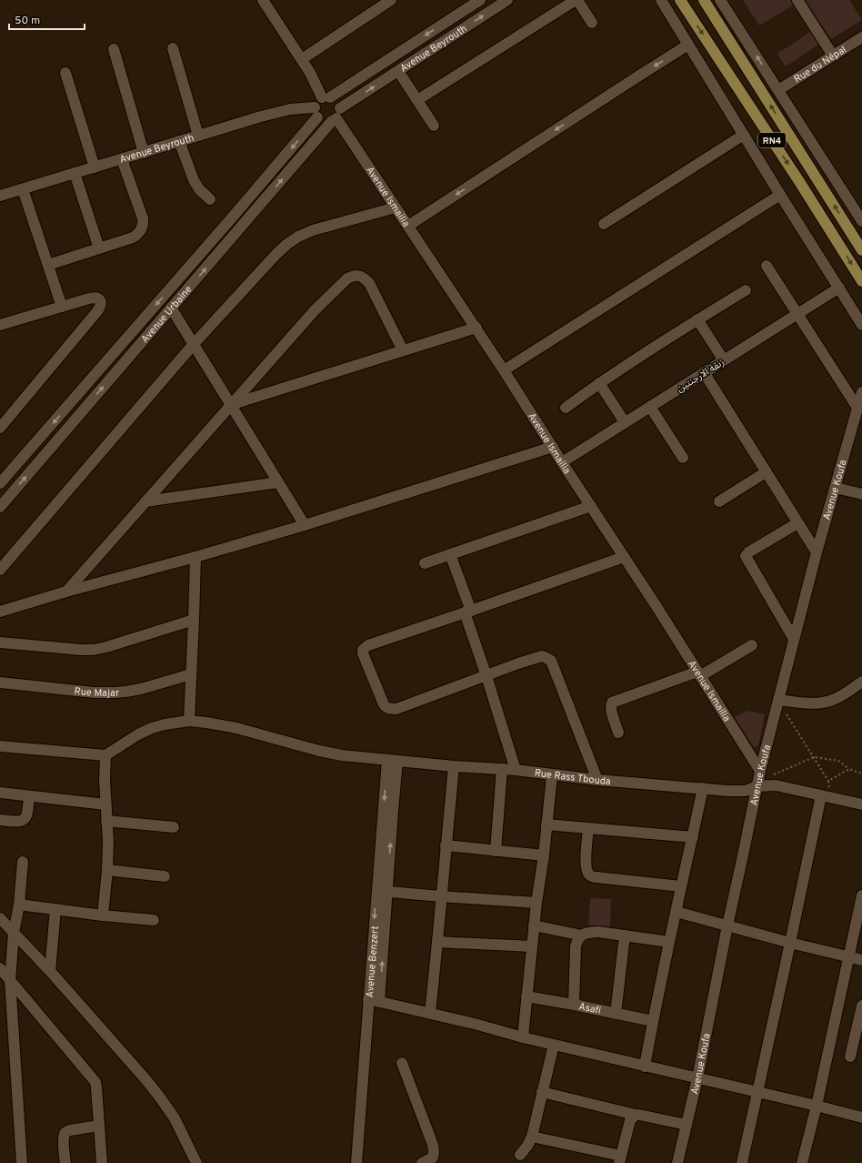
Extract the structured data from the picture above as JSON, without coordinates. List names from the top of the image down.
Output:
{
  "streets": {
    "main road": ["RN4"],
    "street": [
      "Avenue Beyrouth",
      "Rue du Népal",
      "Avenue Ismailia",
      "Avenue Urbaine",
      "زنقة الارجنتين",
      "Avenue Koufa",
      "Rue Majar",
      "Rue Rass Tbouda",
      "Avenue Benzert",
      "Asafi"
    ]
  },
  "crossings": [
    ["Avenue Beyrouth", "Avenue Ismailia"],
    ["Avenue Beyrouth", "Avenue Urbaine"],
    ["Avenue Ismailia", "Avenue Urbaine"],
    ["Avenue Ismailia", "زنقة الارجنتين"],
    ["Avenue Ismailia", "Avenue Koufa"],
    ["Avenue Koufa", "Rue Rass Tbouda"],
    ["Rue Rass Tbouda", "Avenue Benzert"]
  ],
  "scale_bar": "50 m"
}
